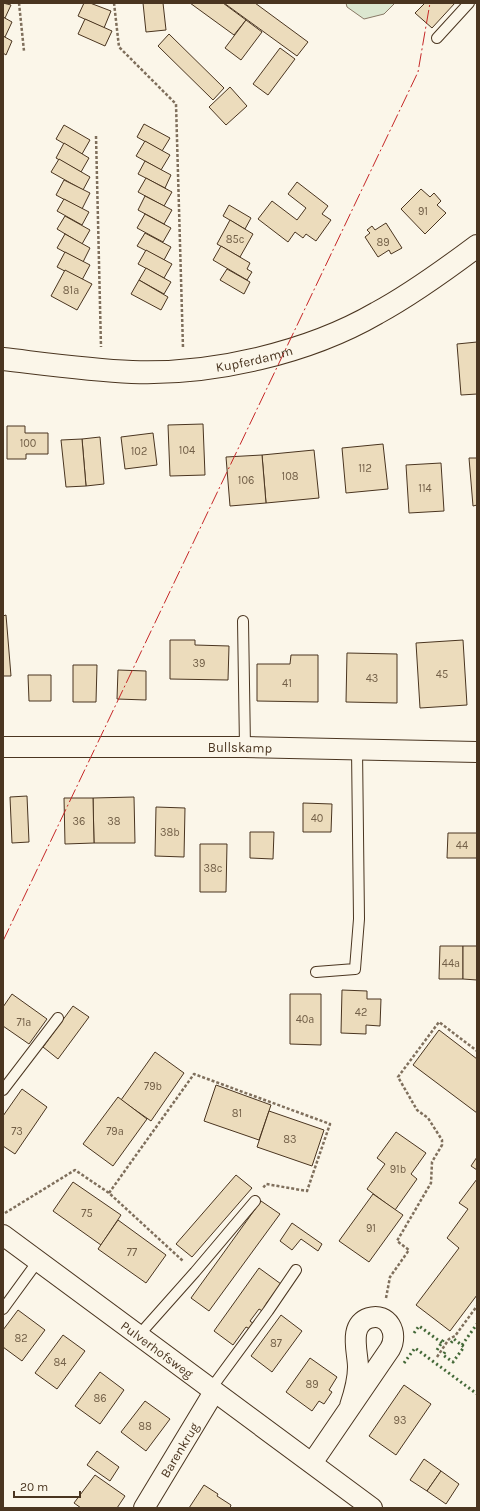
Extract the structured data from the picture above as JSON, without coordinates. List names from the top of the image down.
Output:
{
  "streets": {
    "street": [
      "Kupferdamm",
      "Bullskamp",
      "Pulverhofsweg",
      "Barenkrug"
    ]
  },
  "crossings": [
    ["Pulverhofsweg", "Barenkrug"]
  ],
  "house_numbers": [
    "91",
    "85c",
    "89",
    "81a",
    "100",
    "104",
    "102",
    "112",
    "108",
    "106",
    "114",
    "39",
    "45",
    "43",
    "41",
    "40",
    "36",
    "38",
    "38b",
    "44",
    "38c",
    "44a",
    "42",
    "40a",
    "71a",
    "79b",
    "81",
    "73",
    "79a",
    "83",
    "91b",
    "75",
    "91",
    "77",
    "82",
    "87",
    "84",
    "89",
    "86",
    "93",
    "88"
  ],
  "scale_bar": "20 m"
}
